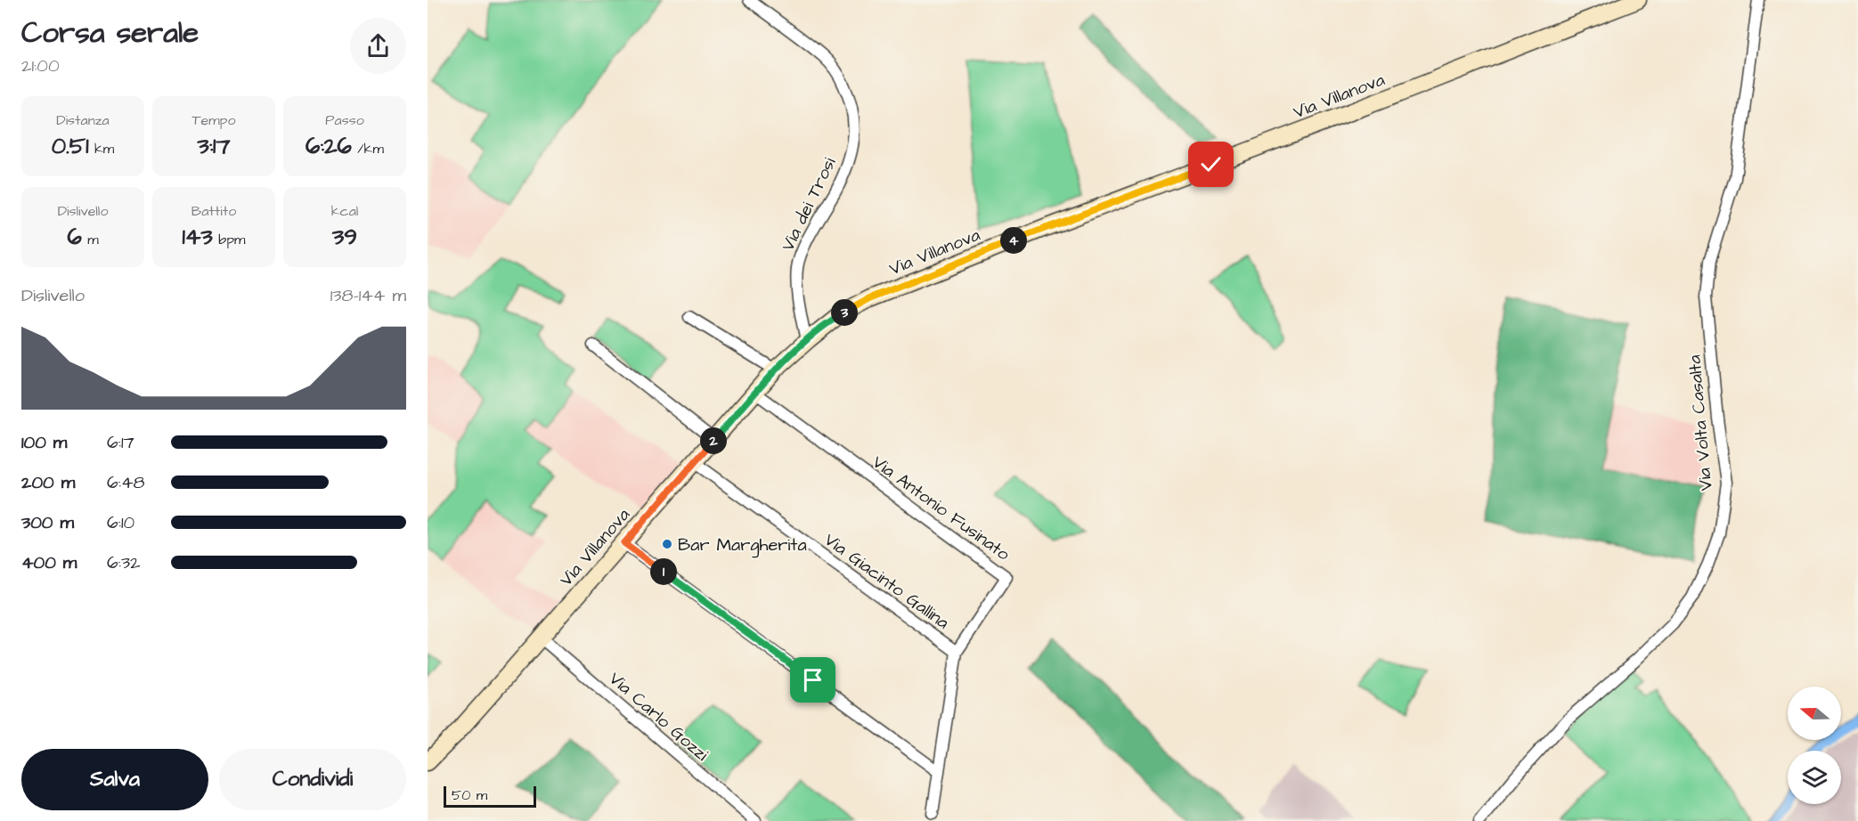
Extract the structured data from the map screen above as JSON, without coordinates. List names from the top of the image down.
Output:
{
  "streets": {
    "street": [
      "Via Villanova",
      "Via dei Trosi",
      "Via Volta Casalta",
      "Via Antonio Fusinato",
      "Via Giacinto Gallina",
      "Via Carlo Gozzi"
    ]
  },
  "crossings": [
    ["Via Villanova", "Via dei Trosi"],
    ["Via Villanova", "Via Antonio Fusinato"],
    ["Via Villanova", "Via Giacinto Gallina"],
    ["Via Villanova", "Via Carlo Gozzi"],
    ["Via Antonio Fusinato", "Via Giacinto Gallina"]
  ],
  "places": ["Bar Margherita"],
  "scale_bar": "50 m",
  "north": "left",
  "page": {
    "heading": ["Corsa serale", "21:00"],
    "stats": [
      ["Distanza", "0.51 km"],
      ["Tempo", "3:17"],
      ["Passo", "6:26 /km"],
      ["Dislivello", "6 m"],
      ["Battito", "143 bpm"],
      ["kcal", "39"]
    ],
    "pins": [
      "4",
      "3",
      "2",
      "1"
    ],
    "chart": ["Dislivello", "138–144 m"],
    "list": [
      {
        "name": "100 m",
        "note": "6:17"
      },
      {
        "name": "200 m",
        "note": "6:48"
      },
      {
        "name": "300 m",
        "note": "6:10"
      },
      {
        "name": "400 m",
        "note": "6:32"
      }
    ],
    "buttons": ["Salva", "Condividi"],
    "scale": "50 m"
  }
}
